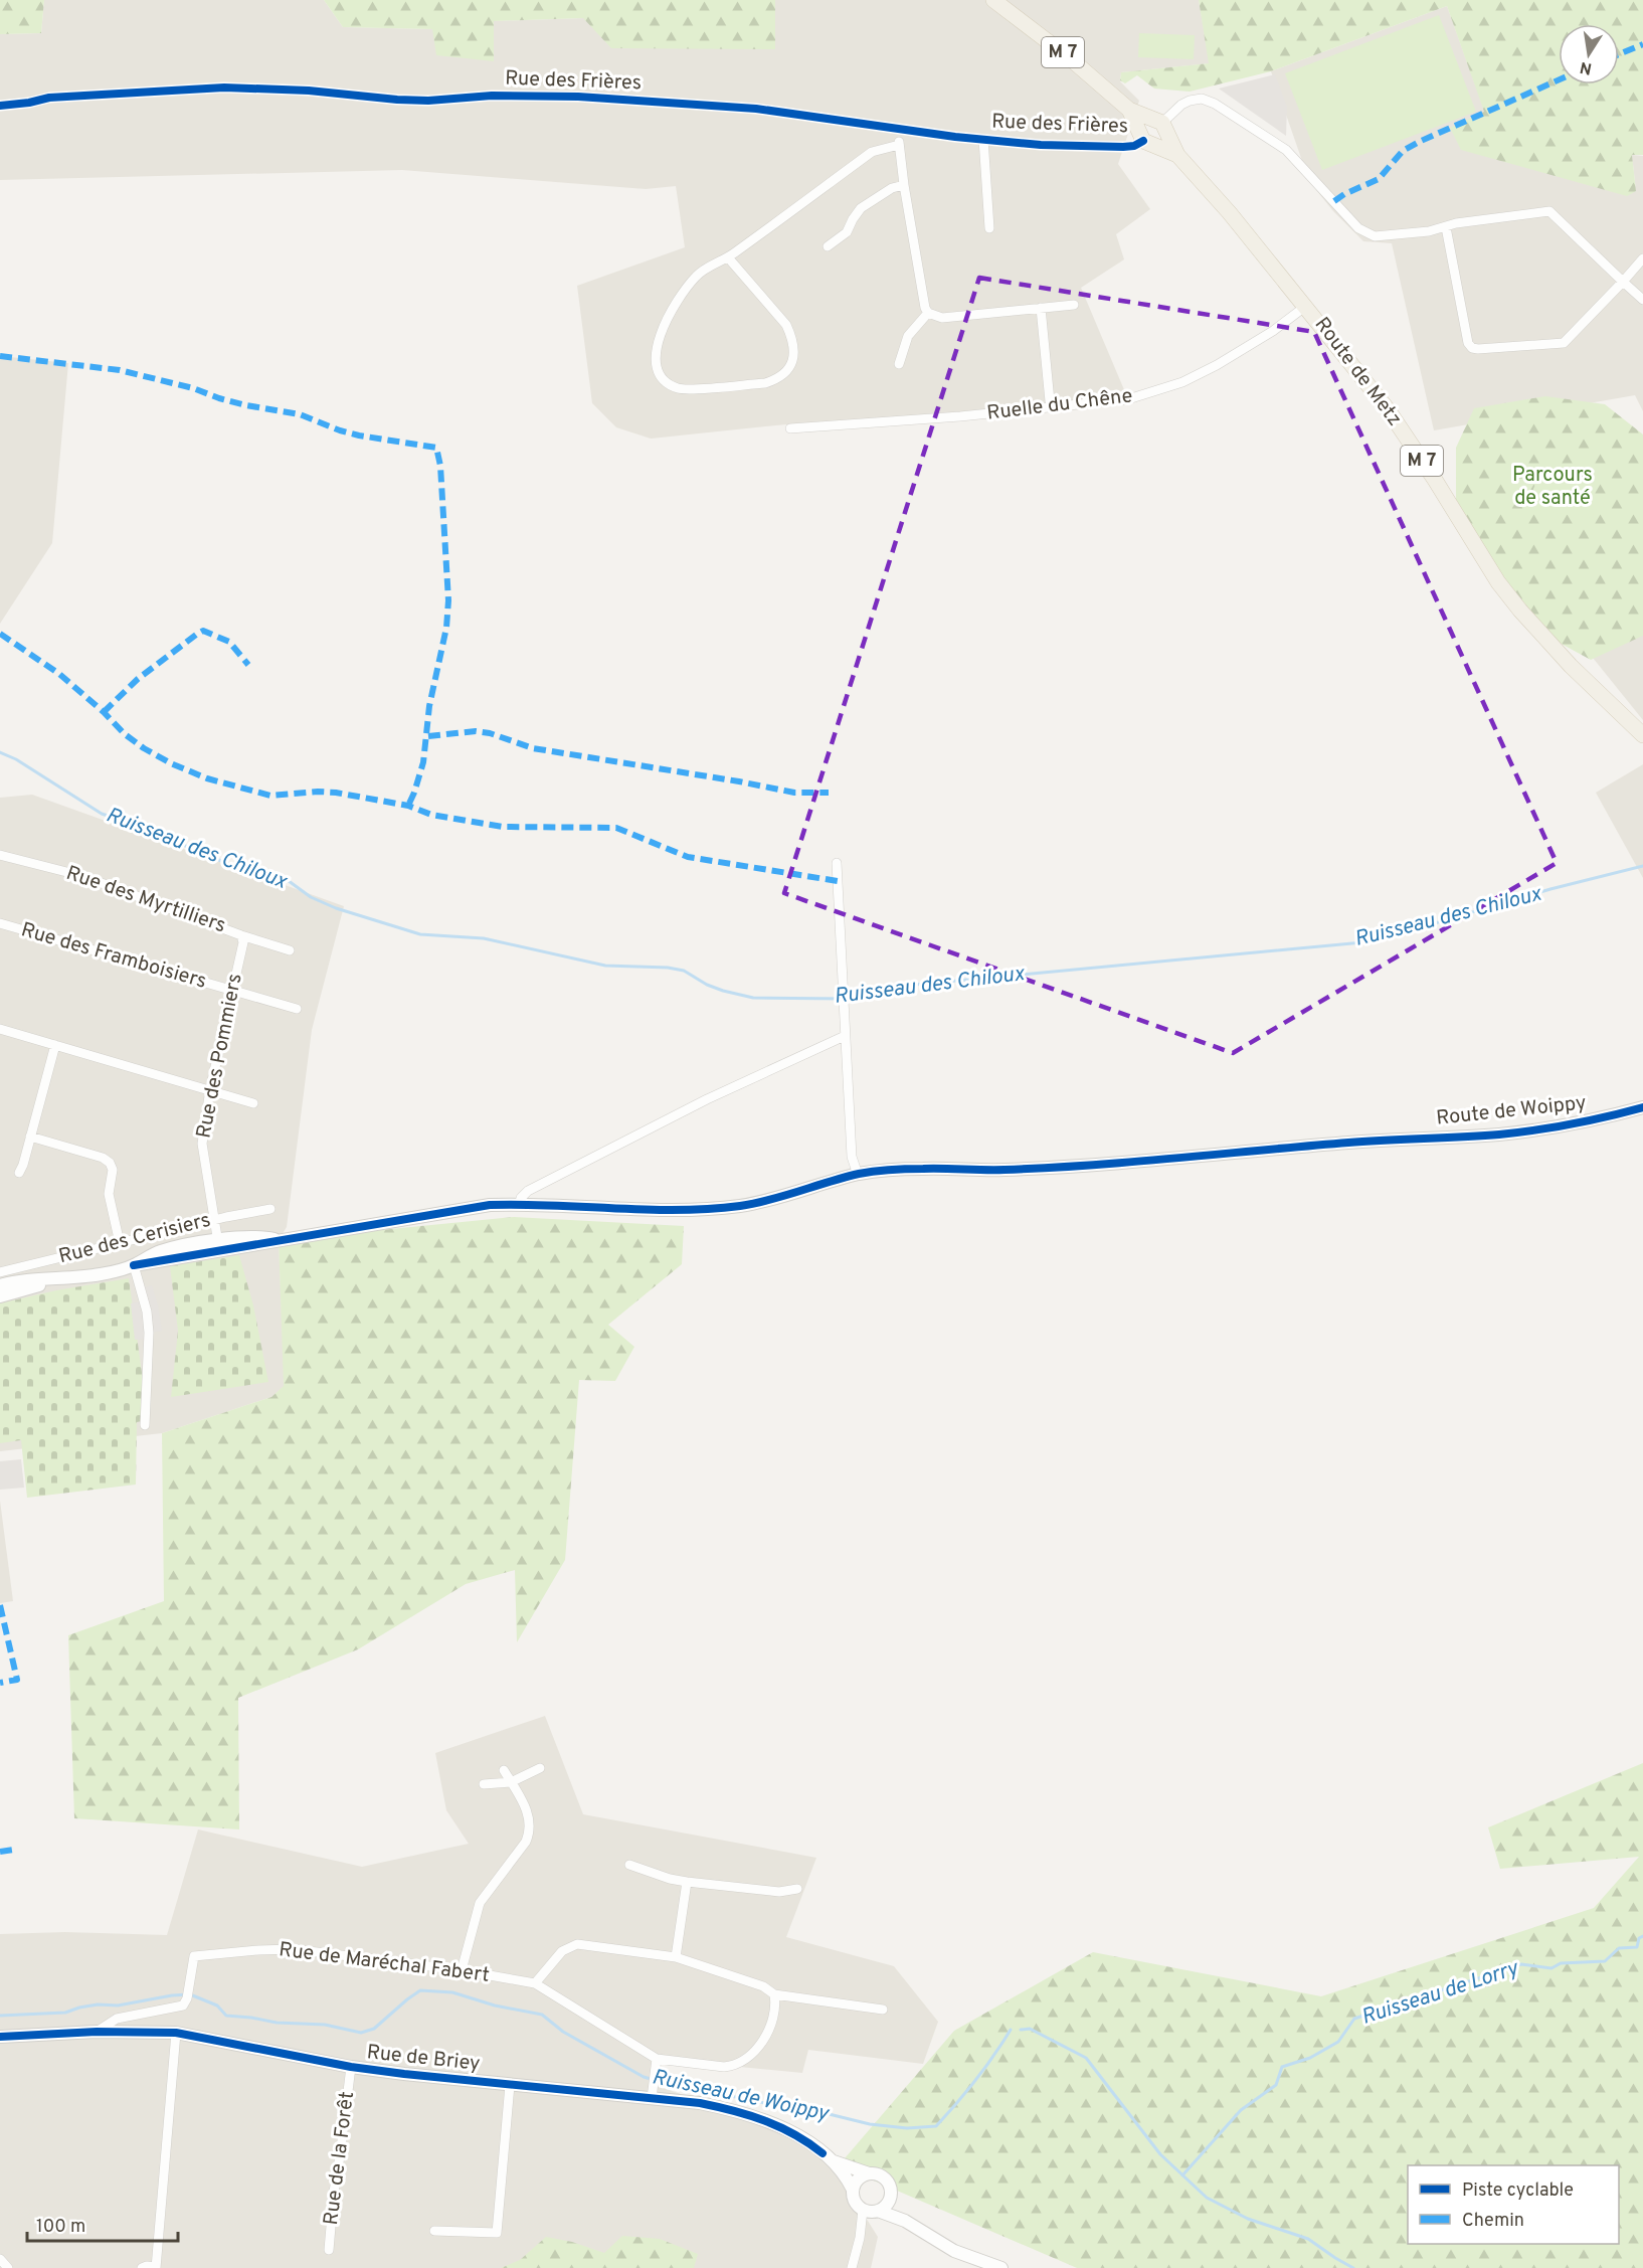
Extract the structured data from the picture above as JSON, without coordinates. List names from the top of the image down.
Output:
{
  "streets": {
    "main road": ["M 7", "Route de Metz"],
    "street": [
      "Rue des Frières",
      "Ruelle du Chêne",
      "Rue des Myrtilliers",
      "Rue des Framboisiers",
      "Rue des Pommiers",
      "Route de Woippy",
      "Rue des Cerisiers",
      "Rue de Maréchal Fabert",
      "Rue de Briey",
      "Rue de la Forêt"
    ]
  },
  "crossings": [
    ["M 7", "Rue des Frières"],
    ["M 7", "Route de Metz"],
    ["Rue des Frières", "Route de Metz"],
    ["Route de Metz", "Ruelle du Chêne"],
    ["Rue des Myrtilliers", "Rue des Pommiers"],
    ["Rue des Framboisiers", "Rue des Pommiers"],
    ["Rue des Pommiers", "Route de Woippy"],
    ["Rue des Pommiers", "Rue des Cerisiers"],
    ["Rue de Maréchal Fabert", "Rue de Briey"],
    ["Rue de Briey", "Rue de la Forêt"]
  ],
  "water": ["Ruisseau des Chiloux", "Ruisseau de Lorry", "Ruisseau de Woippy"],
  "parks": ["Parcours de santé"],
  "legend": ["Piste cyclable", "Chemin"],
  "scale_bar": "100 m",
  "north": "bottom"
}
